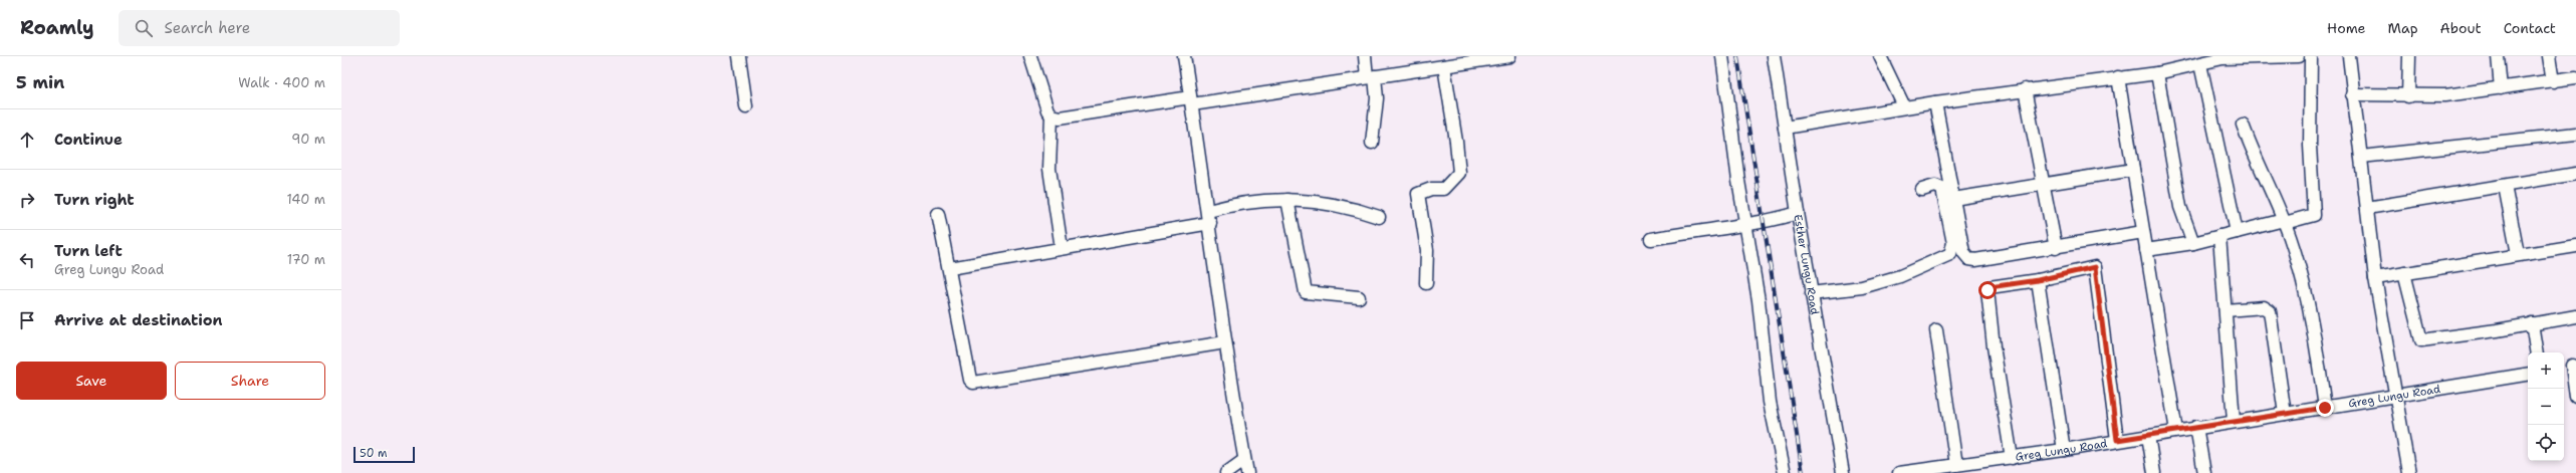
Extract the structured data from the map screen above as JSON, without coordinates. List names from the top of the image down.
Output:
{
  "streets": {
    "street": ["Esther Lungu Road", "Greg Lungu Road"]
  },
  "scale_bar": "50 m",
  "page": {
    "header": "Roamly",
    "search": "Search here",
    "nav": [
      "Home",
      "Map",
      "About",
      "Contact"
    ],
    "heading": ["5 min", "Walk · 400 m"],
    "list": [
      ["Continue", "90 m"],
      ["Turn right", "140 m"],
      ["Turn left", "Greg Lungu Road", "170 m"],
      "Arrive at destination"
    ],
    "buttons": ["Save", "Share"],
    "map_buttons": ["+", "−"],
    "scale": "50 m"
  }
}
